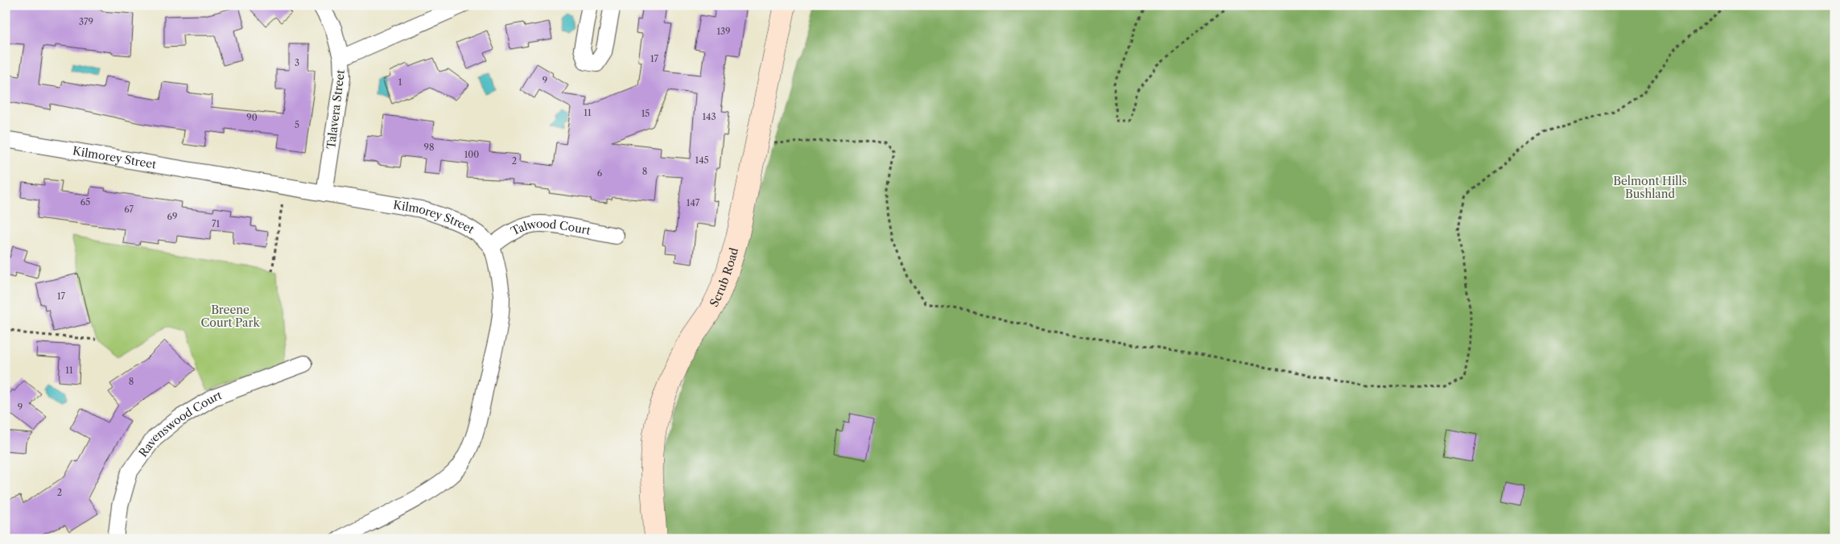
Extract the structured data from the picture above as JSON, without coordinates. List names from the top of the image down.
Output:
{
  "streets": {
    "main road": ["Scrub Road"],
    "street": [
      "Talavera Street",
      "Kilmorey Street",
      "Talwood Court",
      "Ravenswood Court"
    ]
  },
  "crossings": [
    ["Talavera Street", "Kilmorey Street"],
    ["Kilmorey Street", "Talwood Court"]
  ],
  "parks": ["Belmont Hills Bushland", "Breene Court Park"],
  "house_numbers": [
    "379",
    "139",
    "17",
    "3",
    "9",
    "1",
    "11",
    "15",
    "143",
    "90",
    "5",
    "98",
    "100",
    "145",
    "2",
    "8",
    "6",
    "65",
    "147",
    "67",
    "69",
    "71",
    "17",
    "11",
    "8",
    "9",
    "2"
  ]
}
